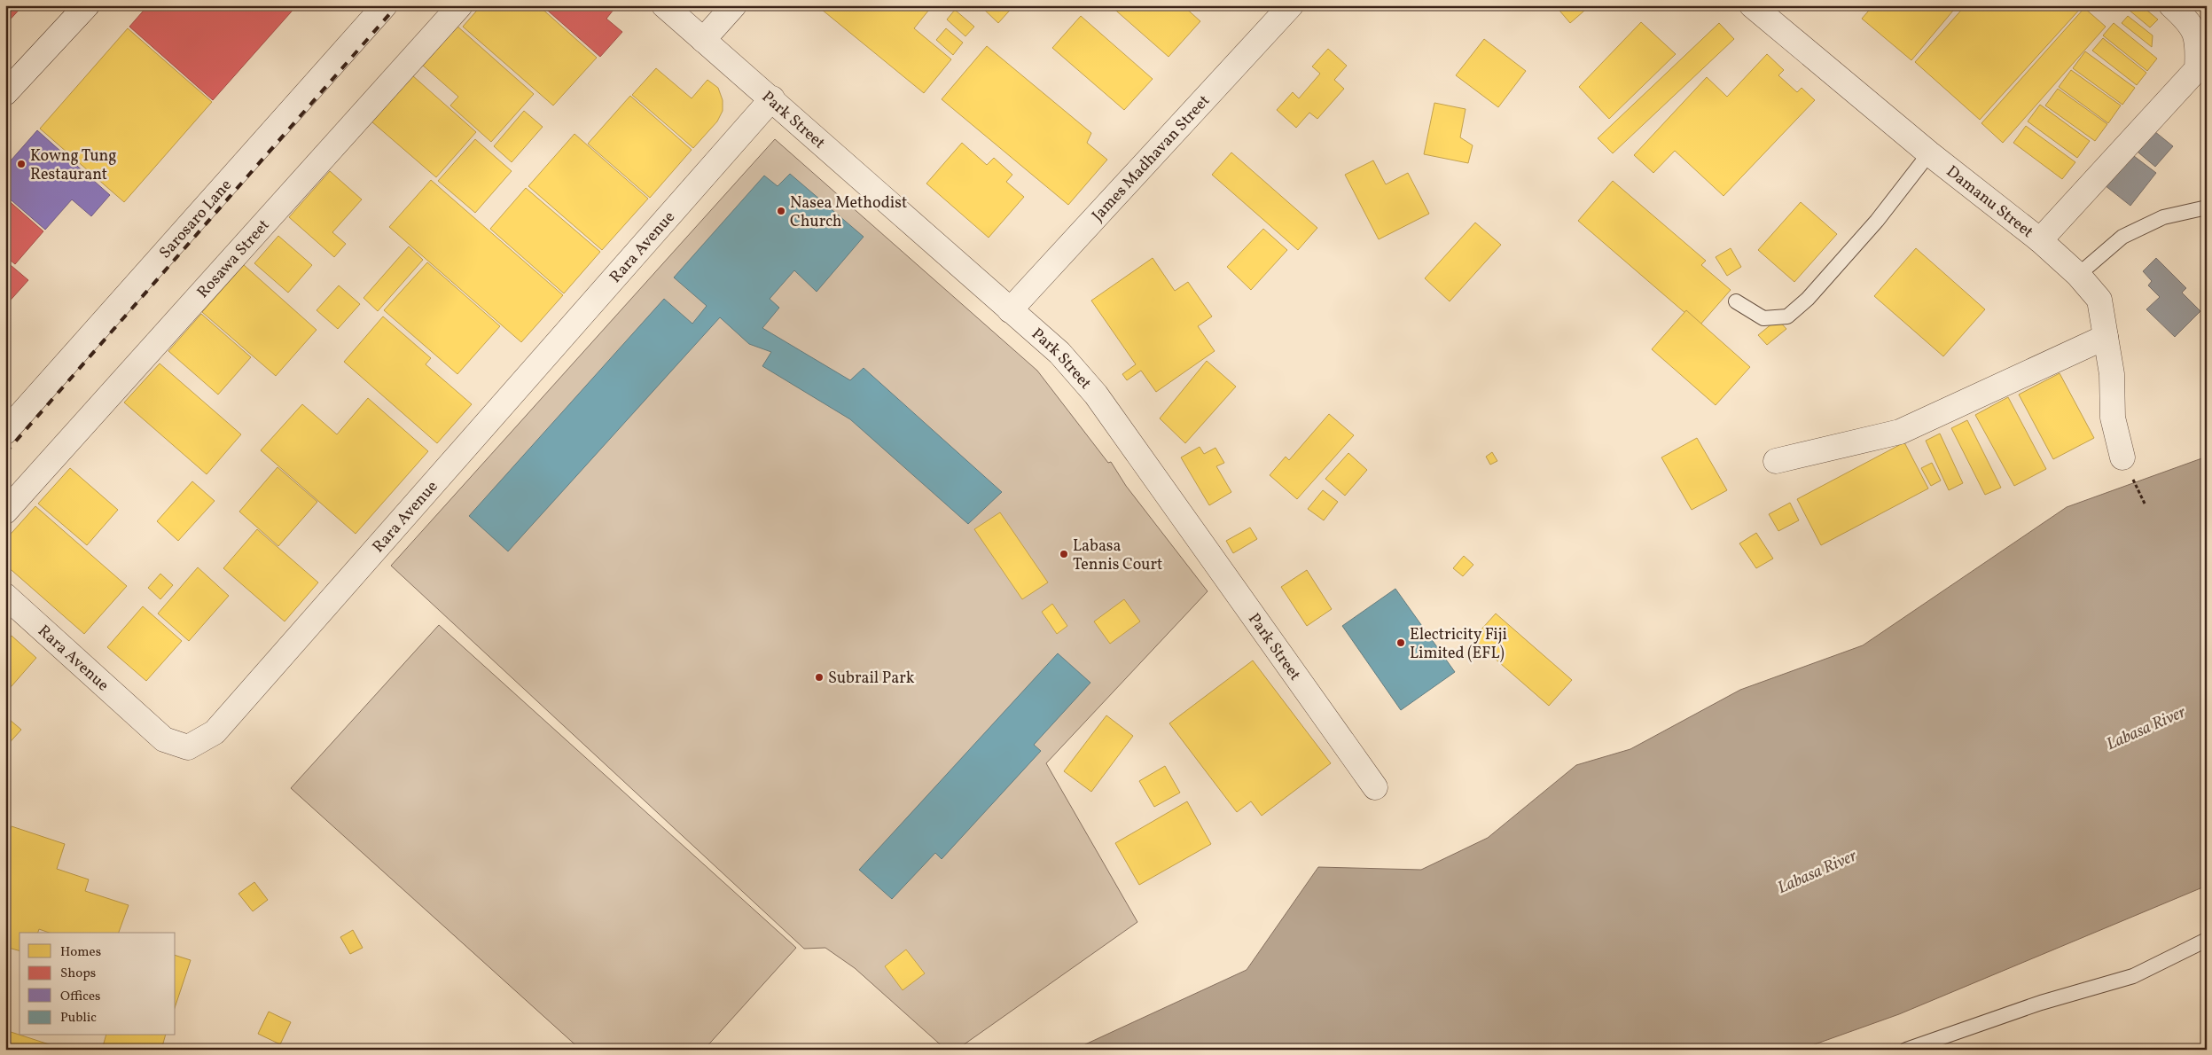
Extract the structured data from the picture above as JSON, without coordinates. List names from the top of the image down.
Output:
{
  "streets": {
    "street": [
      "Park Street",
      "James Madhavan Street",
      "Damanu Street",
      "Sarosaro Lane",
      "Rara Avenue",
      "Rosawa Street"
    ]
  },
  "crossings": [
    ["Park Street", "James Madhavan Street"],
    ["Park Street", "Rara Avenue"]
  ],
  "water": ["Labasa River"],
  "places": [
    "Kowng Tung Restaurant",
    "Nasea Methodist Church",
    "Labasa Tennis Court",
    "Electricity Fiji Limited (EFL)",
    "Subrail Park"
  ],
  "legend": [
    "Homes",
    "Shops",
    "Offices",
    "Public"
  ]
}
